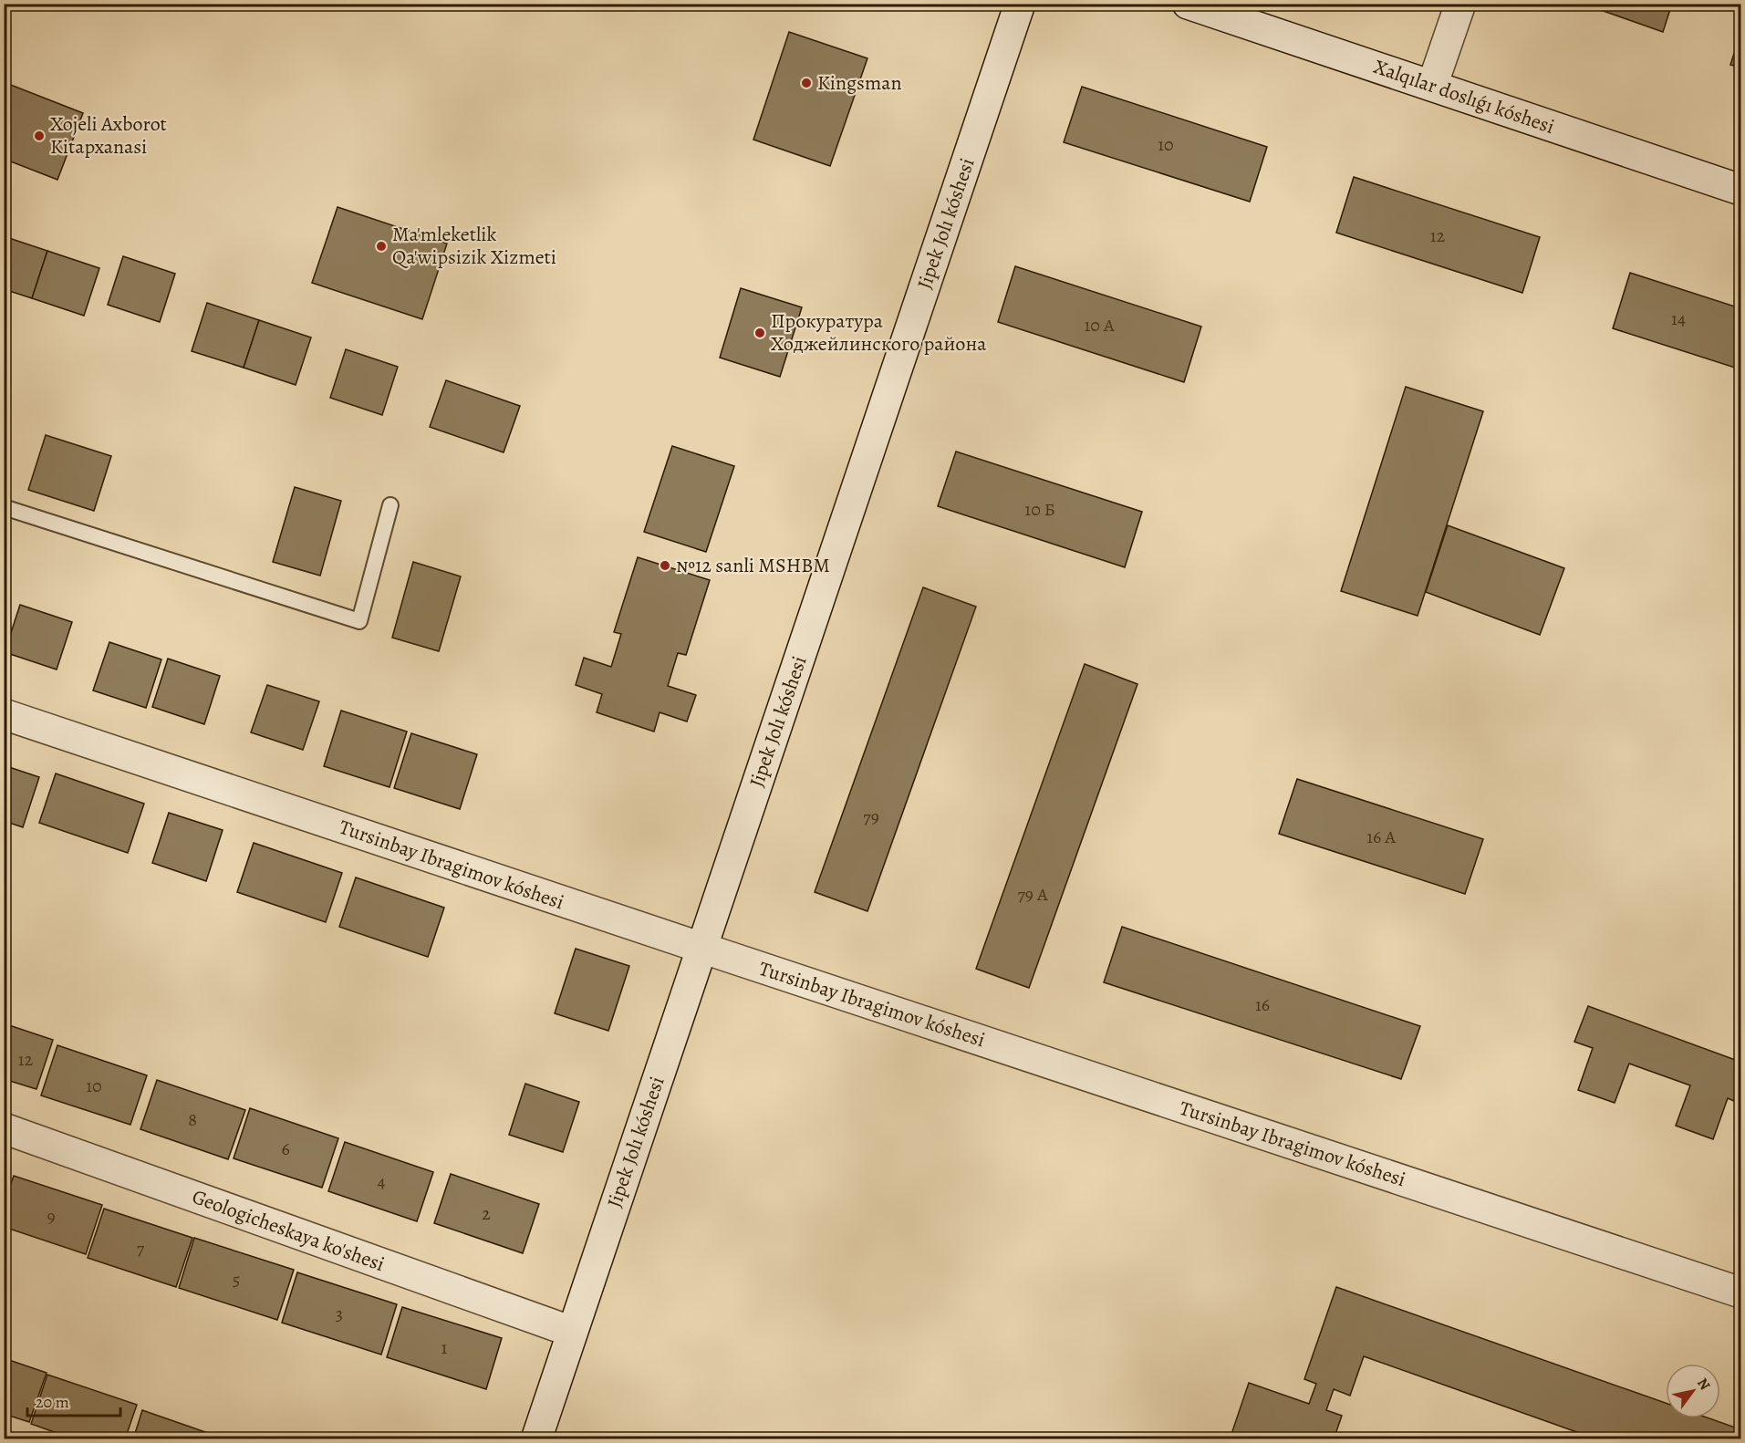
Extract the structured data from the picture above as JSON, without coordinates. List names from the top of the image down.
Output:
{
  "streets": {
    "street": [
      "Xalqılar doslıǵı kóshesi",
      "Jipek Jolı kóshesi",
      "Tursinbay Ibragimov kóshesi",
      "Geologicheskaya ko'shesi"
    ]
  },
  "crossings": [
    ["Jipek Jolı kóshesi", "Tursinbay Ibragimov kóshesi"],
    ["Jipek Jolı kóshesi", "Geologicheskaya ko'shesi"]
  ],
  "places": [
    "Kingsman",
    "Xojeli Axborot Kitapxanasi",
    "Ma'mleketlik Qa'wipsizik Xizmeti",
    "Прокуратура Ходжейлинского района",
    "№12 sanli MSHBM"
  ],
  "house_numbers": [
    "10",
    "12",
    "14",
    "10 А",
    "10 Б",
    "79",
    "16 А",
    "79 А",
    "16",
    "12",
    "10",
    "8",
    "6",
    "4",
    "2",
    "9",
    "7",
    "5",
    "3",
    "1"
  ],
  "scale_bar": "20 m",
  "north": "top right"
}
